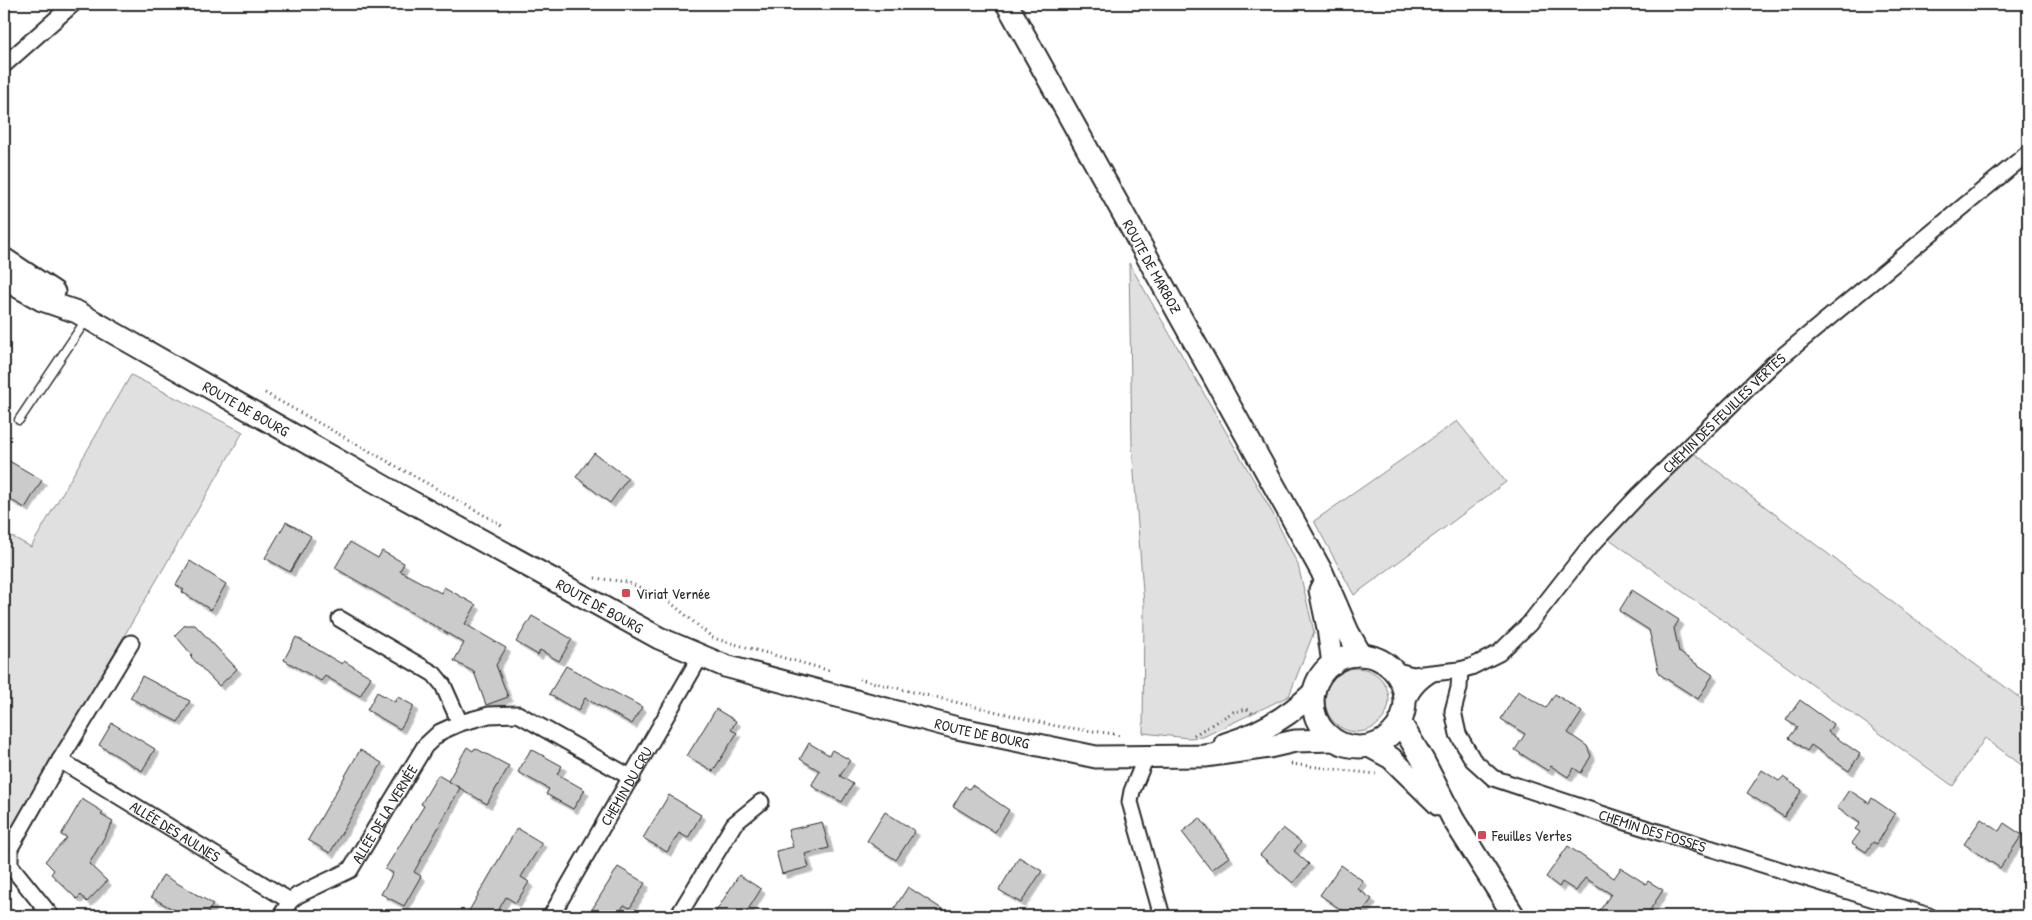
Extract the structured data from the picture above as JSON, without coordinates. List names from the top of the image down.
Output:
{
  "streets": {
    "street": [
      "ROUTE DE MARBOZ",
      "ROUTE DE BOURG",
      "CHEMIN DES FEUILLES VERTES",
      "CHEMIN DU CRU",
      "ALLÉE DE LA VERNÉE",
      "ALLÉE DES AULNES",
      "CHEMIN DES FOSSES"
    ]
  },
  "crossings": [
    ["ROUTE DE MARBOZ", "ROUTE DE BOURG"],
    ["ROUTE DE BOURG", "CHEMIN DU CRU"],
    ["CHEMIN DES FEUILLES VERTES", "CHEMIN DES FOSSES"],
    ["CHEMIN DU CRU", "ALLÉE DE LA VERNÉE"],
    ["ALLÉE DE LA VERNÉE", "ALLÉE DES AULNES"]
  ],
  "places": {
    "transit": ["Viriat Vernée", "Feuilles Vertes"]
  }
}
